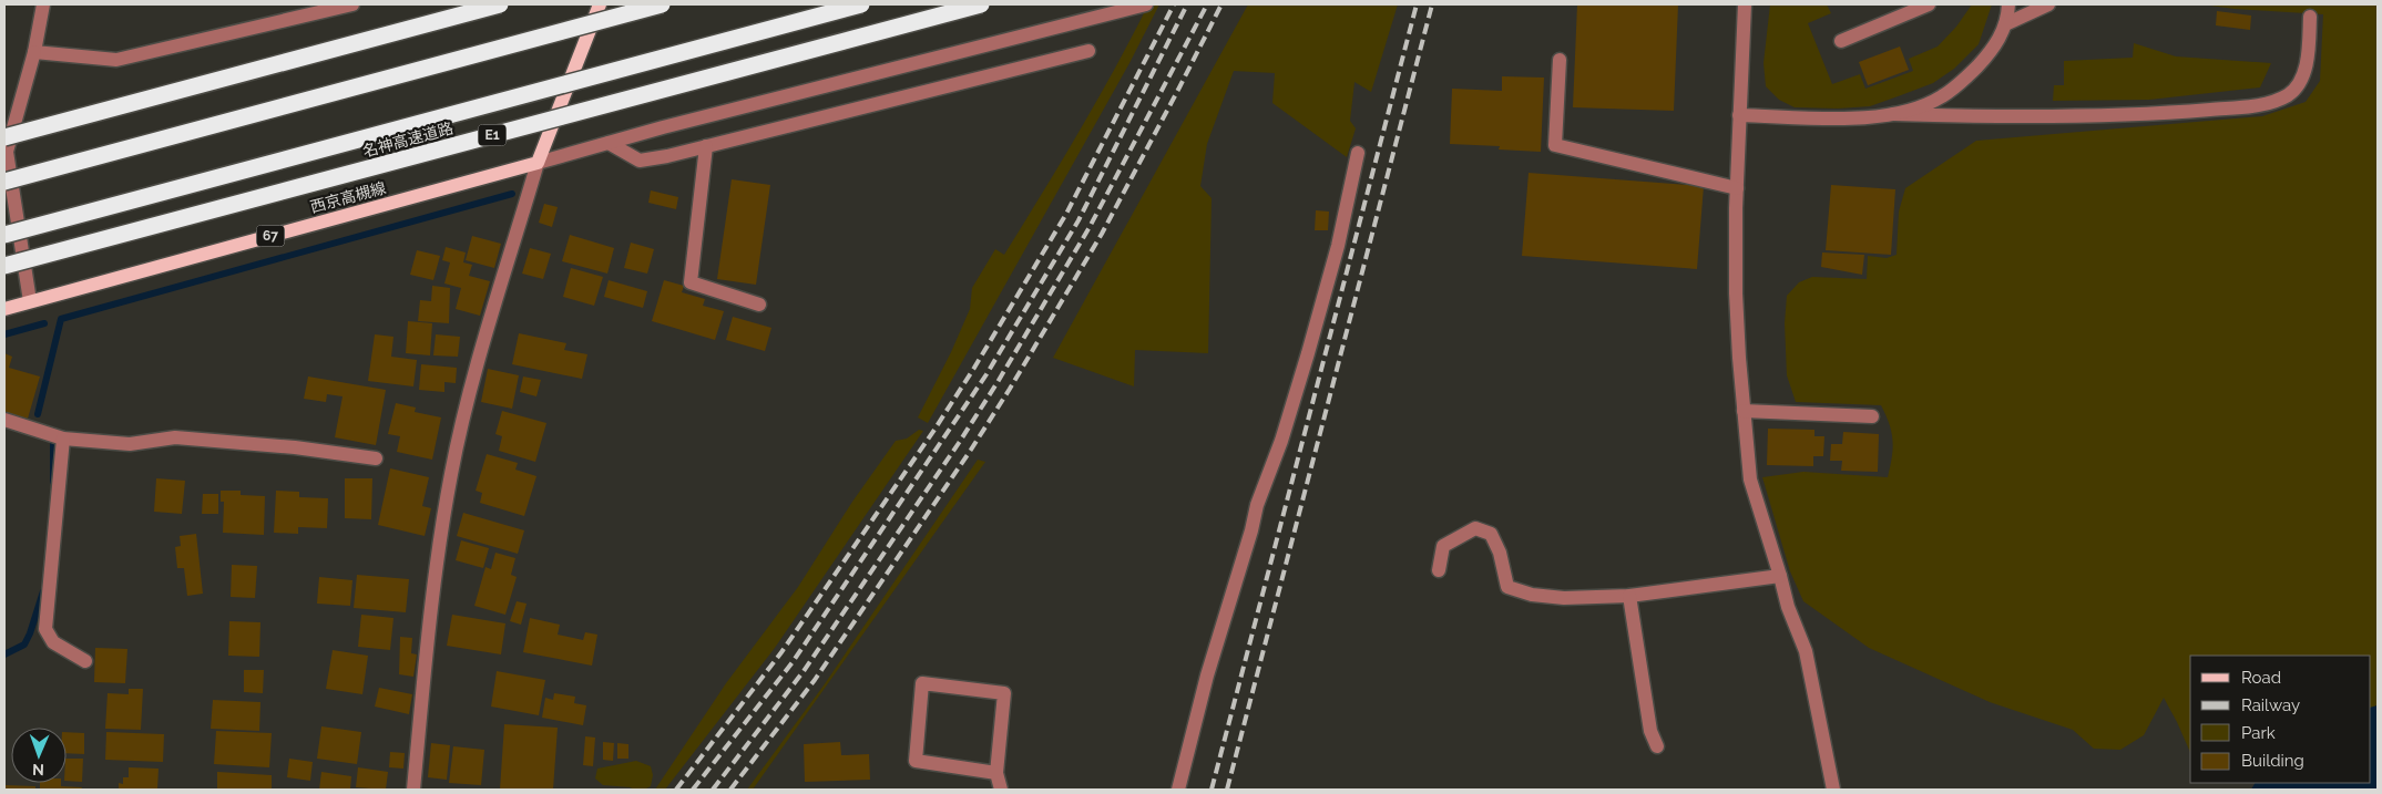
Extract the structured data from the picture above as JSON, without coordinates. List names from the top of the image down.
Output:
{
  "streets": {
    "highway": ["E1", "名神高速道路"],
    "main road": ["西京高槻線", "67"]
  },
  "legend": [
    "Road",
    "Railway",
    "Park",
    "Building"
  ],
  "north": "bottom"
}
